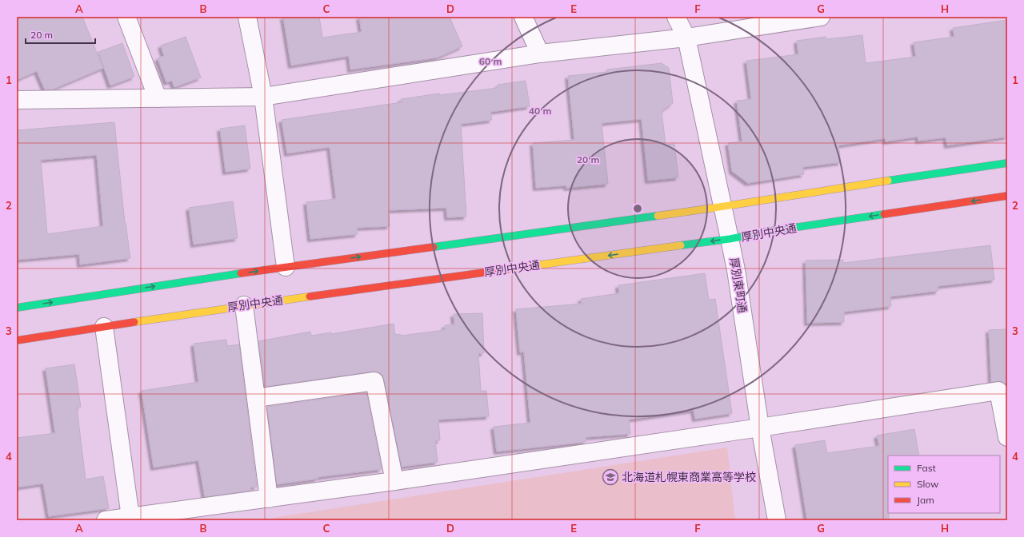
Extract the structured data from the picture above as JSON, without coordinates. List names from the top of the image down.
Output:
{
  "streets": {
    "street": ["厚別中央通", "厚別東町通"]
  },
  "crossings": [
    ["厚別中央通", "厚別東町通"]
  ],
  "places": {
    "school or university": ["北海道札幌東商業高等学校"]
  },
  "legend": ["Fast", "Slow", "Jam"],
  "scale_bar": "20 m",
  "grid": {
    "columns": [
      "A",
      "B",
      "C",
      "D",
      "E",
      "F",
      "G",
      "H"
    ],
    "rows": [
      "1",
      "2",
      "3",
      "4"
    ]
  },
  "rings": ["60 m", "40 m", "20 m"]
}
